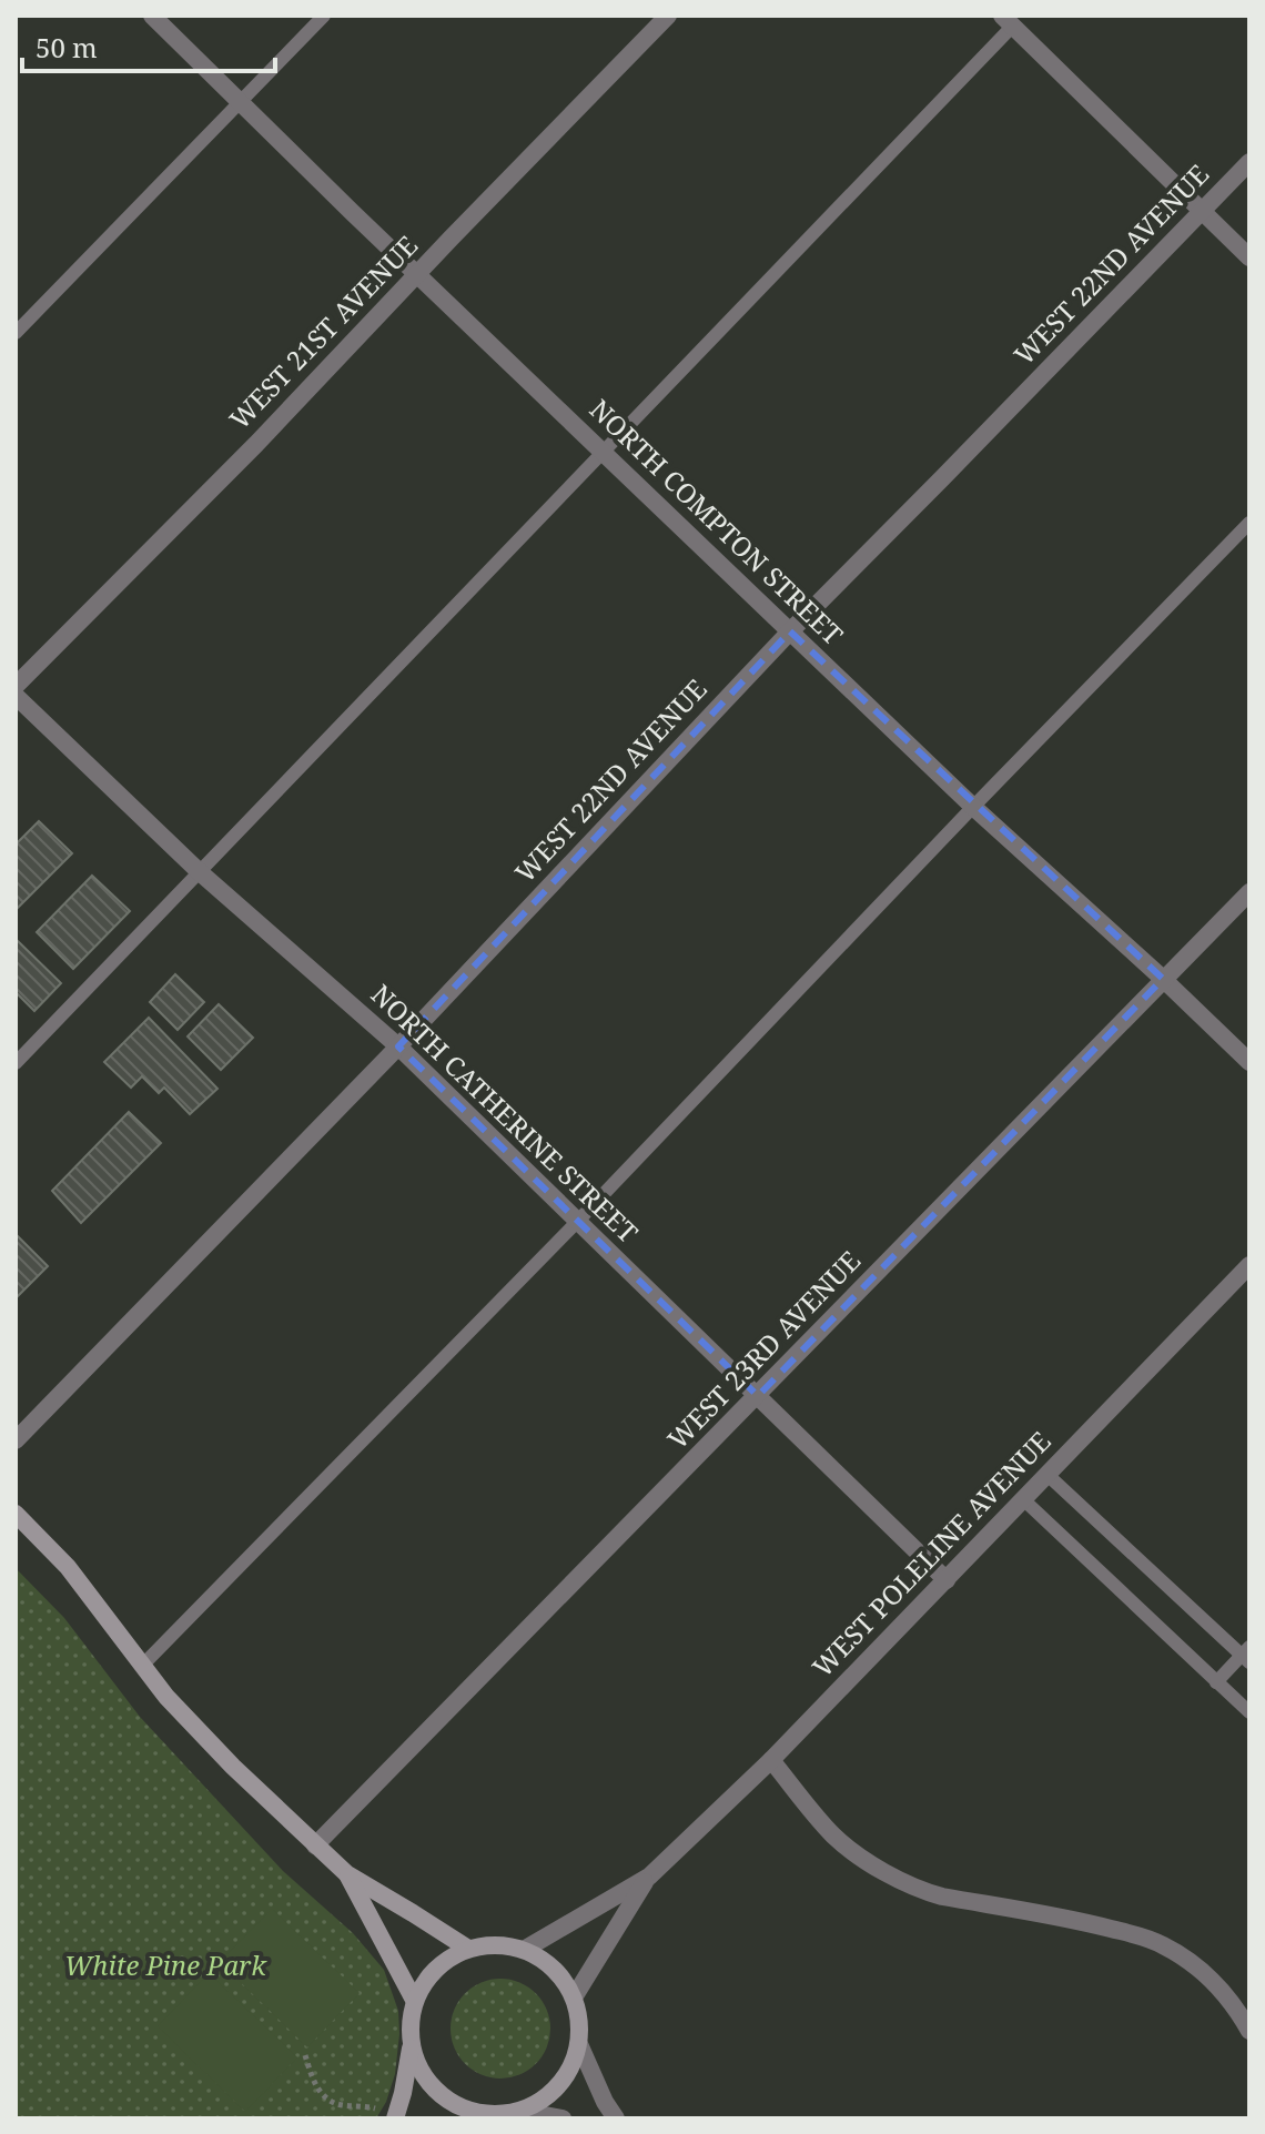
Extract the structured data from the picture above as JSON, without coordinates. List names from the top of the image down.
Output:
{
  "streets": {
    "street": [
      "WEST 22ND AVENUE",
      "WEST 21ST AVENUE",
      "NORTH COMPTON STREET",
      "NORTH CATHERINE STREET",
      "WEST 23RD AVENUE",
      "WEST POLELINE AVENUE"
    ]
  },
  "crossings": [
    ["WEST 22ND AVENUE", "NORTH COMPTON STREET"],
    ["WEST 22ND AVENUE", "NORTH CATHERINE STREET"],
    ["WEST 21ST AVENUE", "NORTH COMPTON STREET"],
    ["NORTH COMPTON STREET", "WEST 23RD AVENUE"],
    ["NORTH CATHERINE STREET", "WEST 23RD AVENUE"],
    ["NORTH CATHERINE STREET", "WEST POLELINE AVENUE"]
  ],
  "parks": ["White Pine Park"],
  "scale_bar": "50 m"
}
